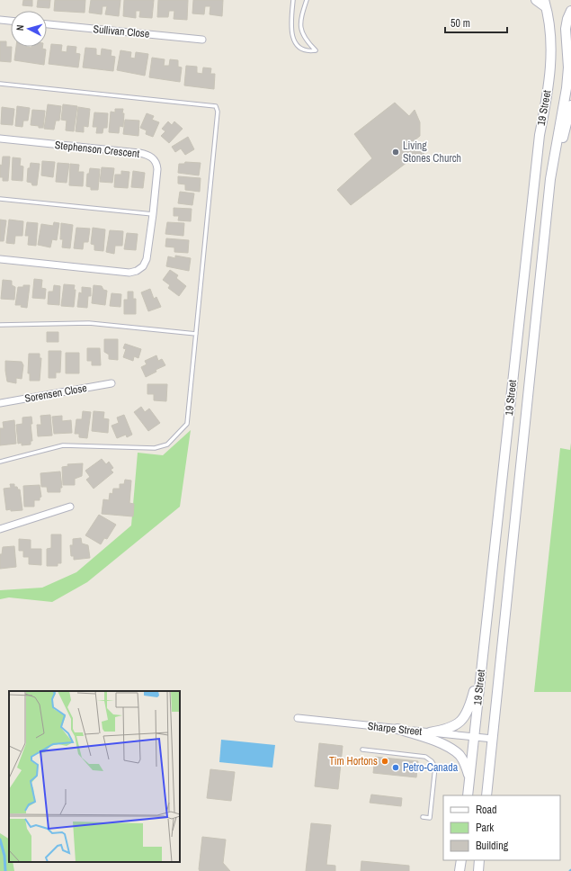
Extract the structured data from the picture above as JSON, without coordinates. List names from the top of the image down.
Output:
{
  "streets": {
    "main road": ["19 Street"],
    "street": [
      "Sullivan Close",
      "Stephenson Crescent",
      "Sorensen Close",
      "Sharpe Street"
    ]
  },
  "crossings": [
    ["19 Street", "Sharpe Street"]
  ],
  "places": ["Living Stones Church", "Tim Hortons", "Petro-Canada"],
  "legend": ["Road", "Park", "Building"],
  "scale_bar": "50 m",
  "north": "left"
}
